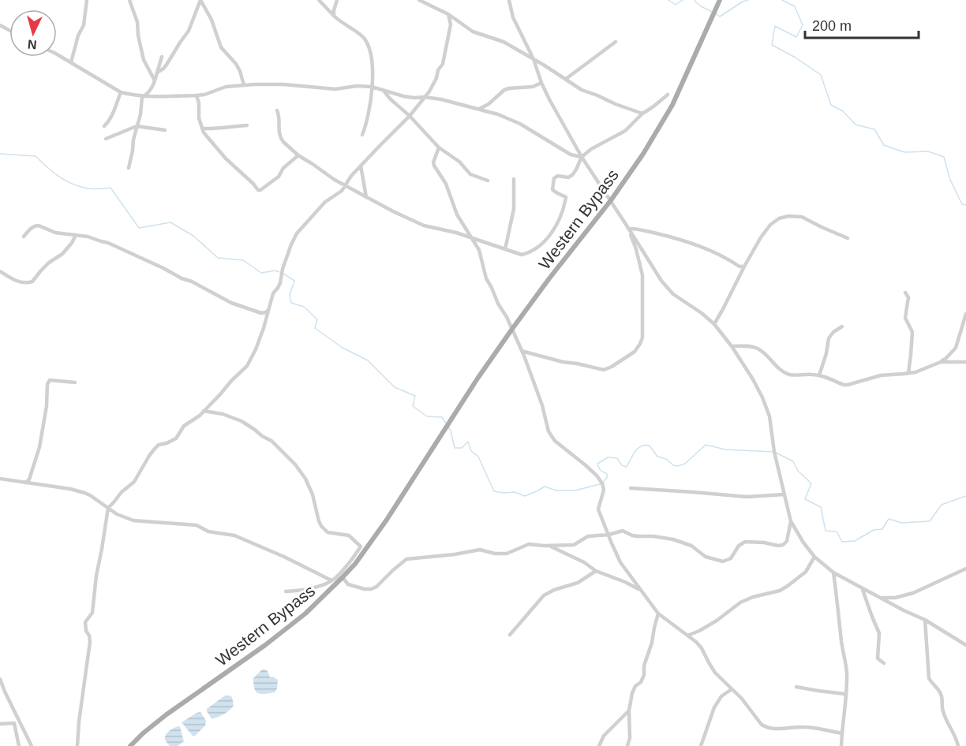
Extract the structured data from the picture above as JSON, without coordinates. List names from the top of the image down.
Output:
{
  "streets": {
    "main road": ["Western Bypass"]
  },
  "scale_bar": "200 m",
  "north": "bottom"
}
